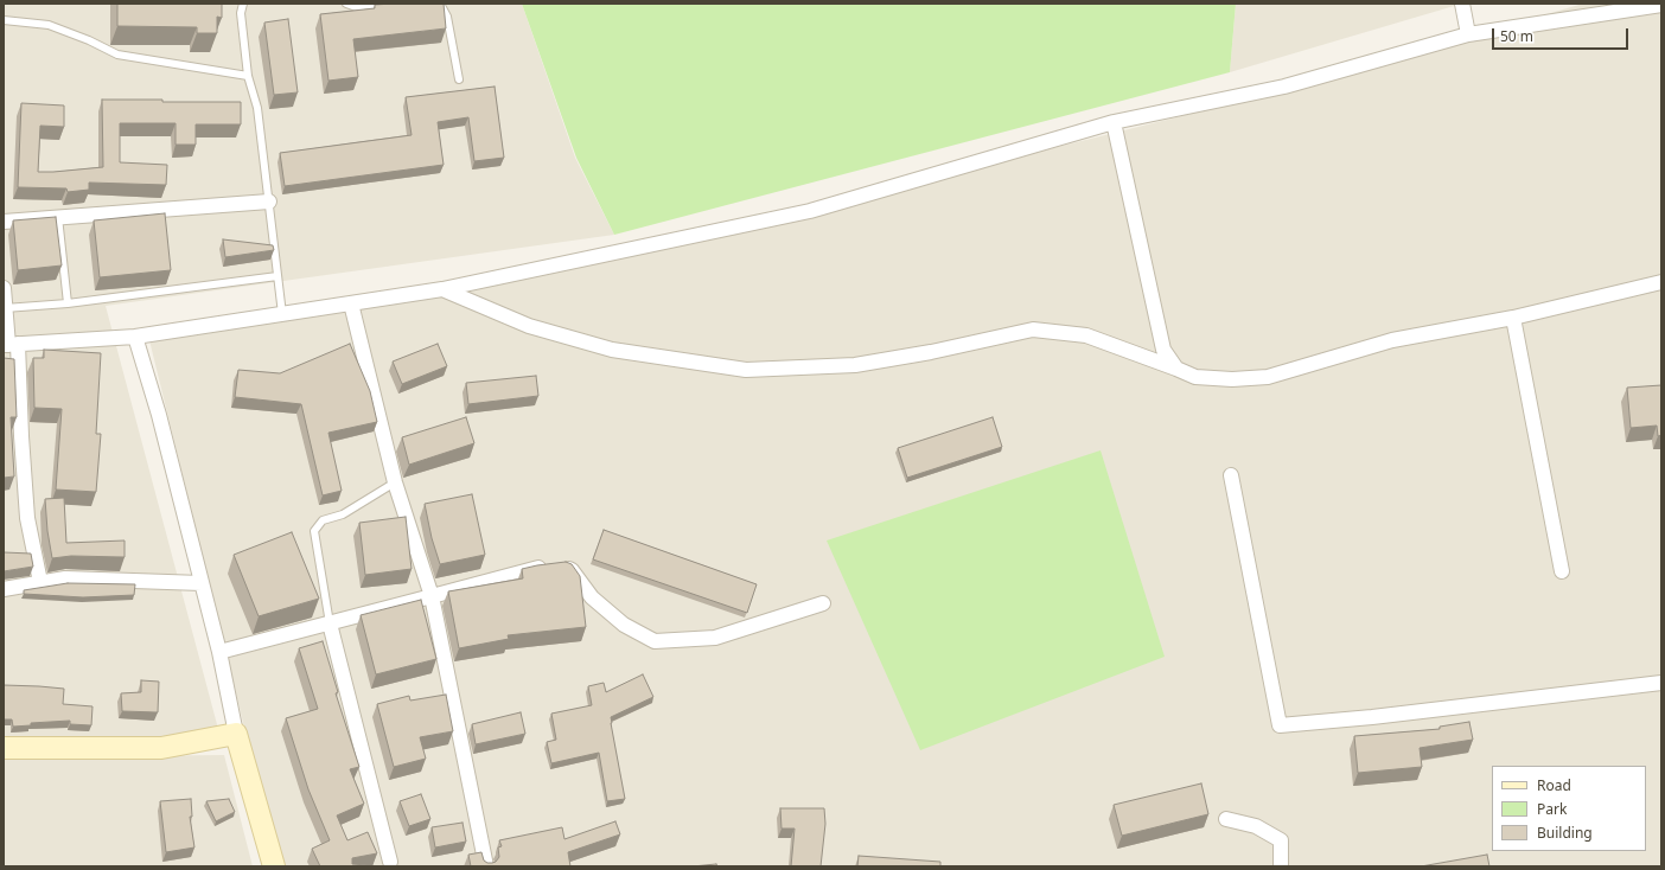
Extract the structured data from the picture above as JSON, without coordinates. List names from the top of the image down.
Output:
{
  "legend": ["Road", "Park", "Building"],
  "scale_bar": "50 m"
}
